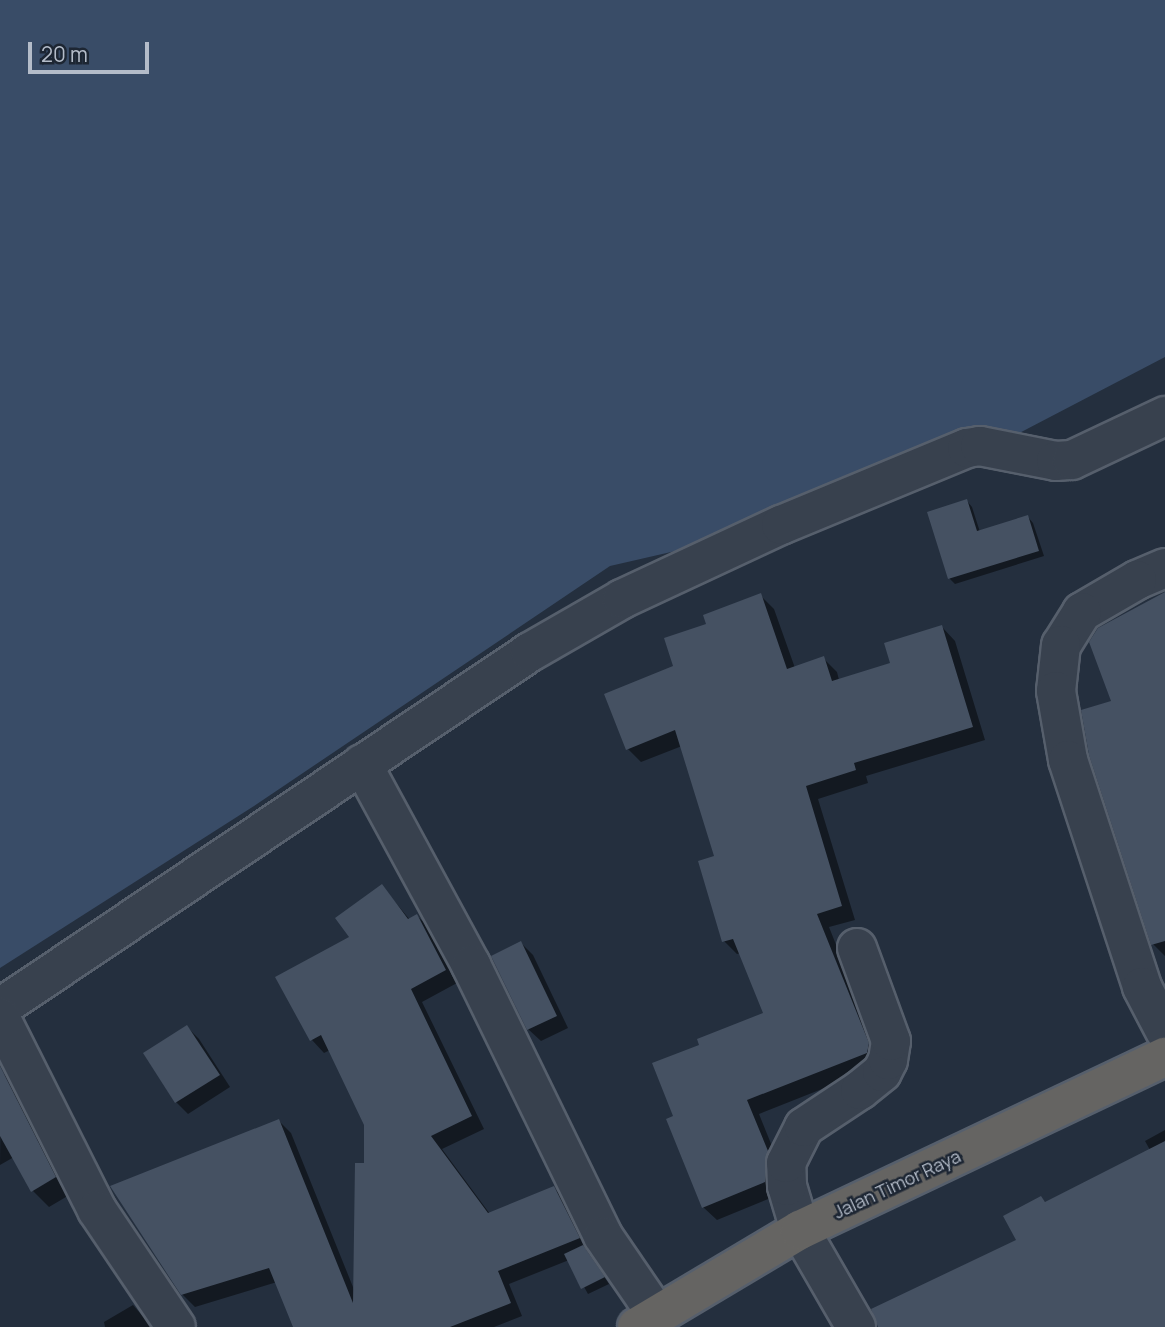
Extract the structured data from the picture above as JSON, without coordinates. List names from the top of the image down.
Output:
{
  "streets": {
    "highway": ["Jalan Timor Raya"]
  },
  "scale_bar": "20 m"
}
